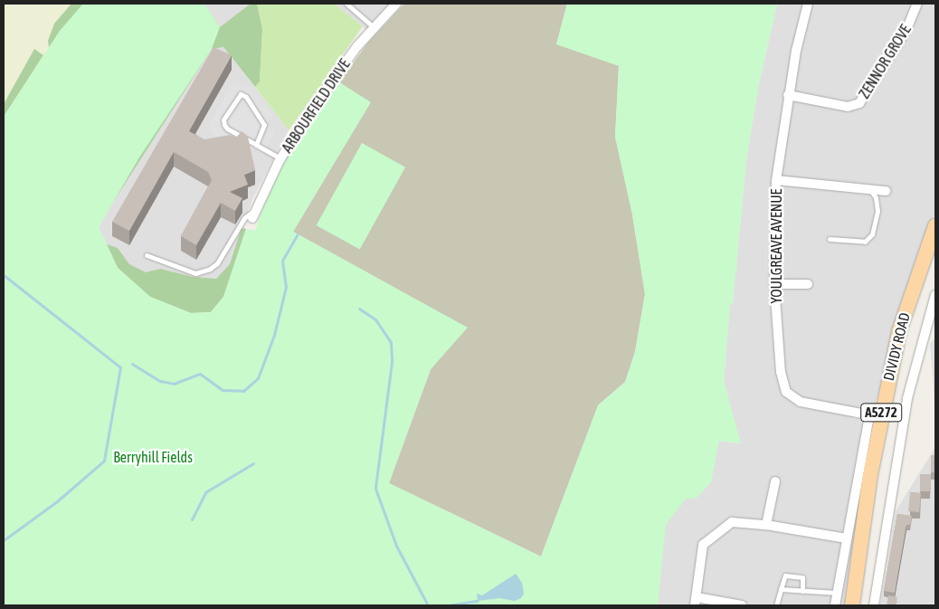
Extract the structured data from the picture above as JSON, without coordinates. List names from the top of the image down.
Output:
{
  "streets": {
    "main road": ["DIVIDY ROAD", "A5272"],
    "street": ["ZENNOR GROVE", "ARBOURFIELD DRIVE", "YOULGREAVE AVENUE"]
  },
  "crossings": [
    ["ZENNOR GROVE", "YOULGREAVE AVENUE"],
    ["YOULGREAVE AVENUE", "DIVIDY ROAD"]
  ],
  "parks": ["Berryhill Fields"]
}
